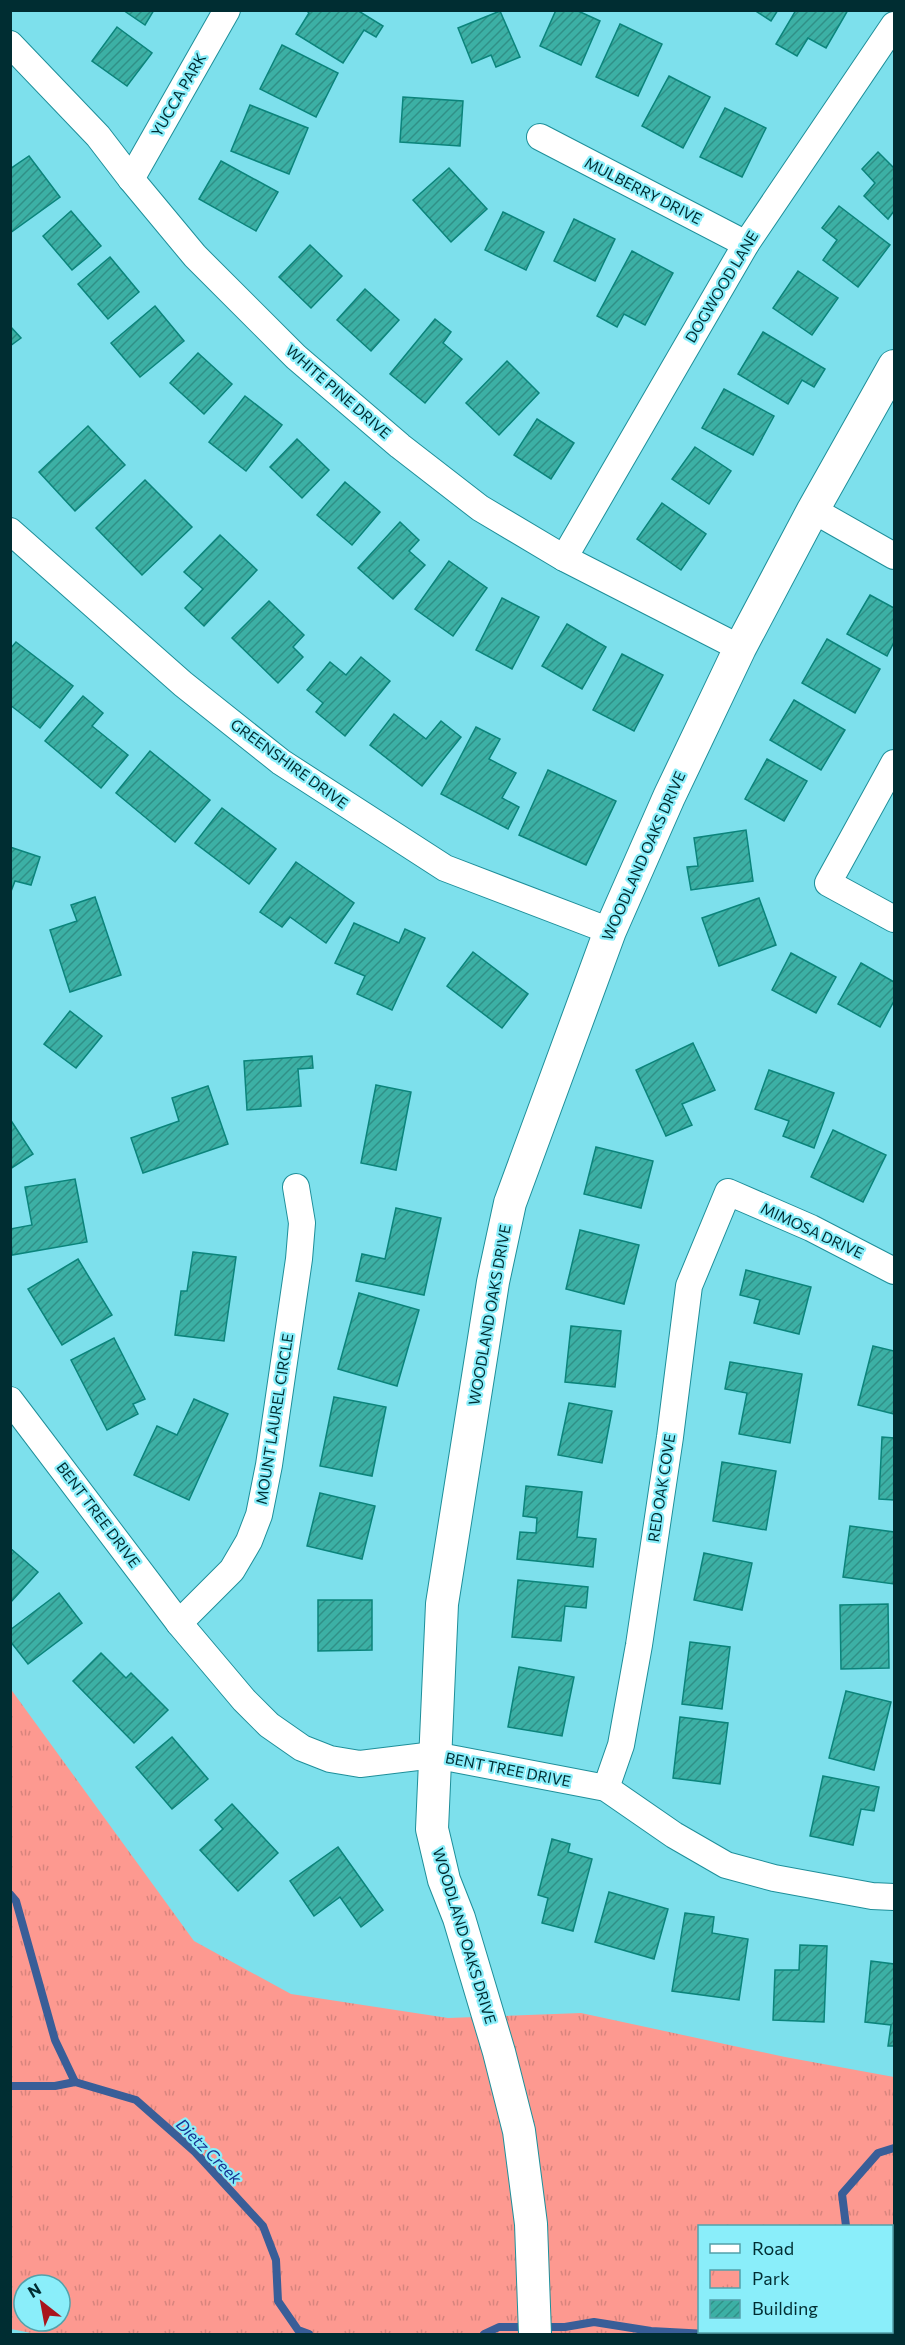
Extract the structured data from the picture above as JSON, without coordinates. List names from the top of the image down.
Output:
{
  "streets": {
    "street": [
      "YUCCA PARK",
      "MULBERRY DRIVE",
      "DOGWOOD LANE",
      "WHITE PINE DRIVE",
      "GREENSHIRE DRIVE",
      "WOODLAND OAKS DRIVE",
      "MIMOSA DRIVE",
      "MOUNT LAUREL CIRCLE",
      "RED OAK COVE",
      "BENT TREE DRIVE"
    ]
  },
  "crossings": [
    ["YUCCA PARK", "WHITE PINE DRIVE"],
    ["MULBERRY DRIVE", "DOGWOOD LANE"],
    ["DOGWOOD LANE", "WHITE PINE DRIVE"],
    ["WHITE PINE DRIVE", "WOODLAND OAKS DRIVE"],
    ["GREENSHIRE DRIVE", "WOODLAND OAKS DRIVE"],
    ["WOODLAND OAKS DRIVE", "BENT TREE DRIVE"],
    ["MIMOSA DRIVE", "RED OAK COVE"],
    ["MOUNT LAUREL CIRCLE", "BENT TREE DRIVE"],
    ["RED OAK COVE", "BENT TREE DRIVE"]
  ],
  "water": ["Dietz Creek"],
  "legend": ["Road", "Park", "Building"],
  "north": "top left"
}
